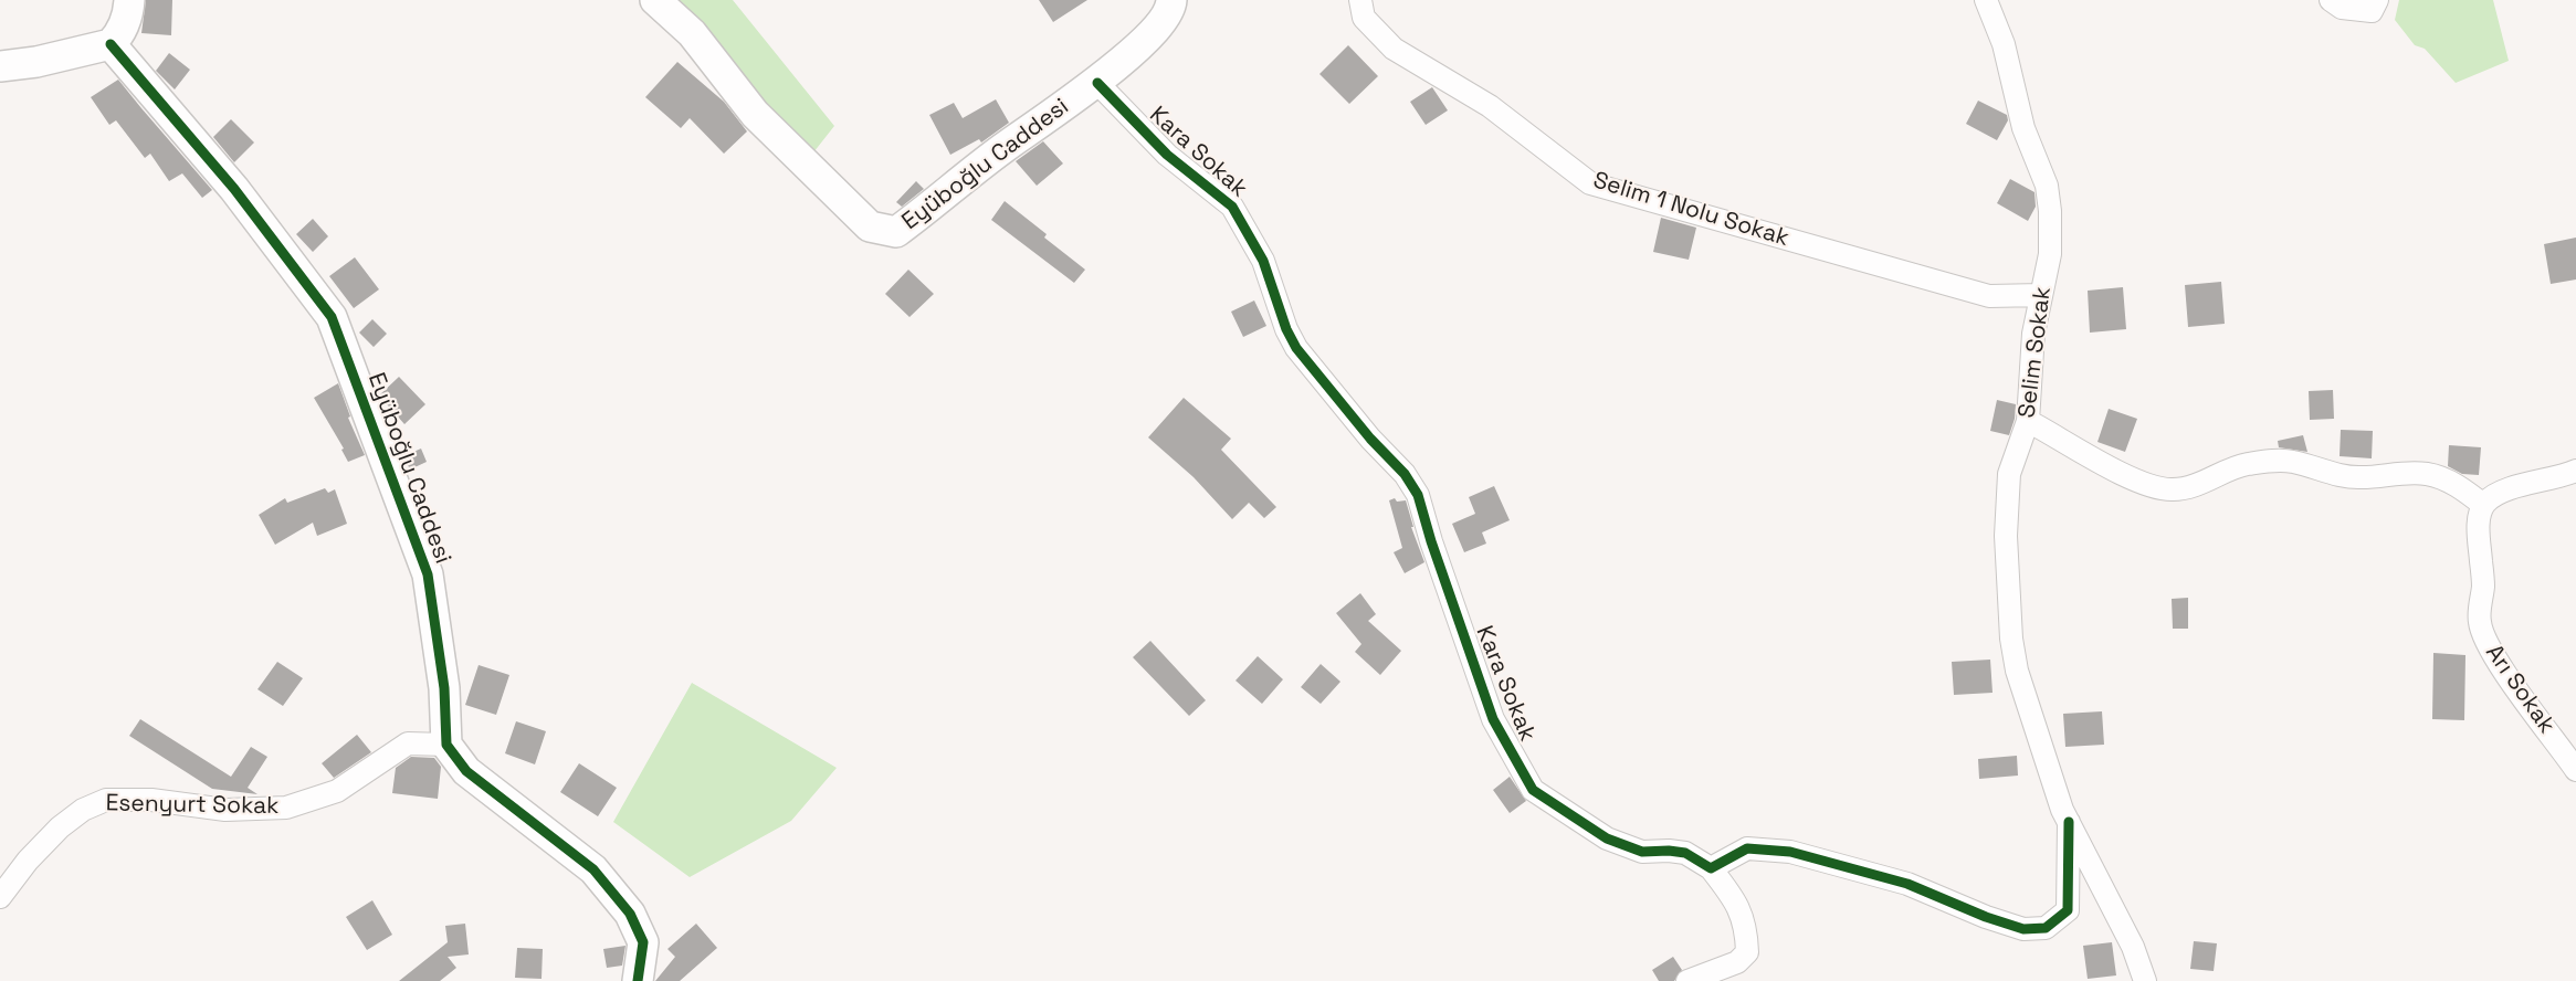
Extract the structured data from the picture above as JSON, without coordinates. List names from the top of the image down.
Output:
{
  "streets": {
    "street": [
      "Kara Sokak",
      "Eyüboğlu Caddesi",
      "Selim 1 Nolu Sokak",
      "Selim Sokak",
      "Arı Sokak",
      "Esenyurt Sokak"
    ]
  },
  "crossings": [
    ["Kara Sokak", "Eyüboğlu Caddesi"],
    ["Eyüboğlu Caddesi", "Esenyurt Sokak"],
    ["Selim 1 Nolu Sokak", "Selim Sokak"]
  ]
}
